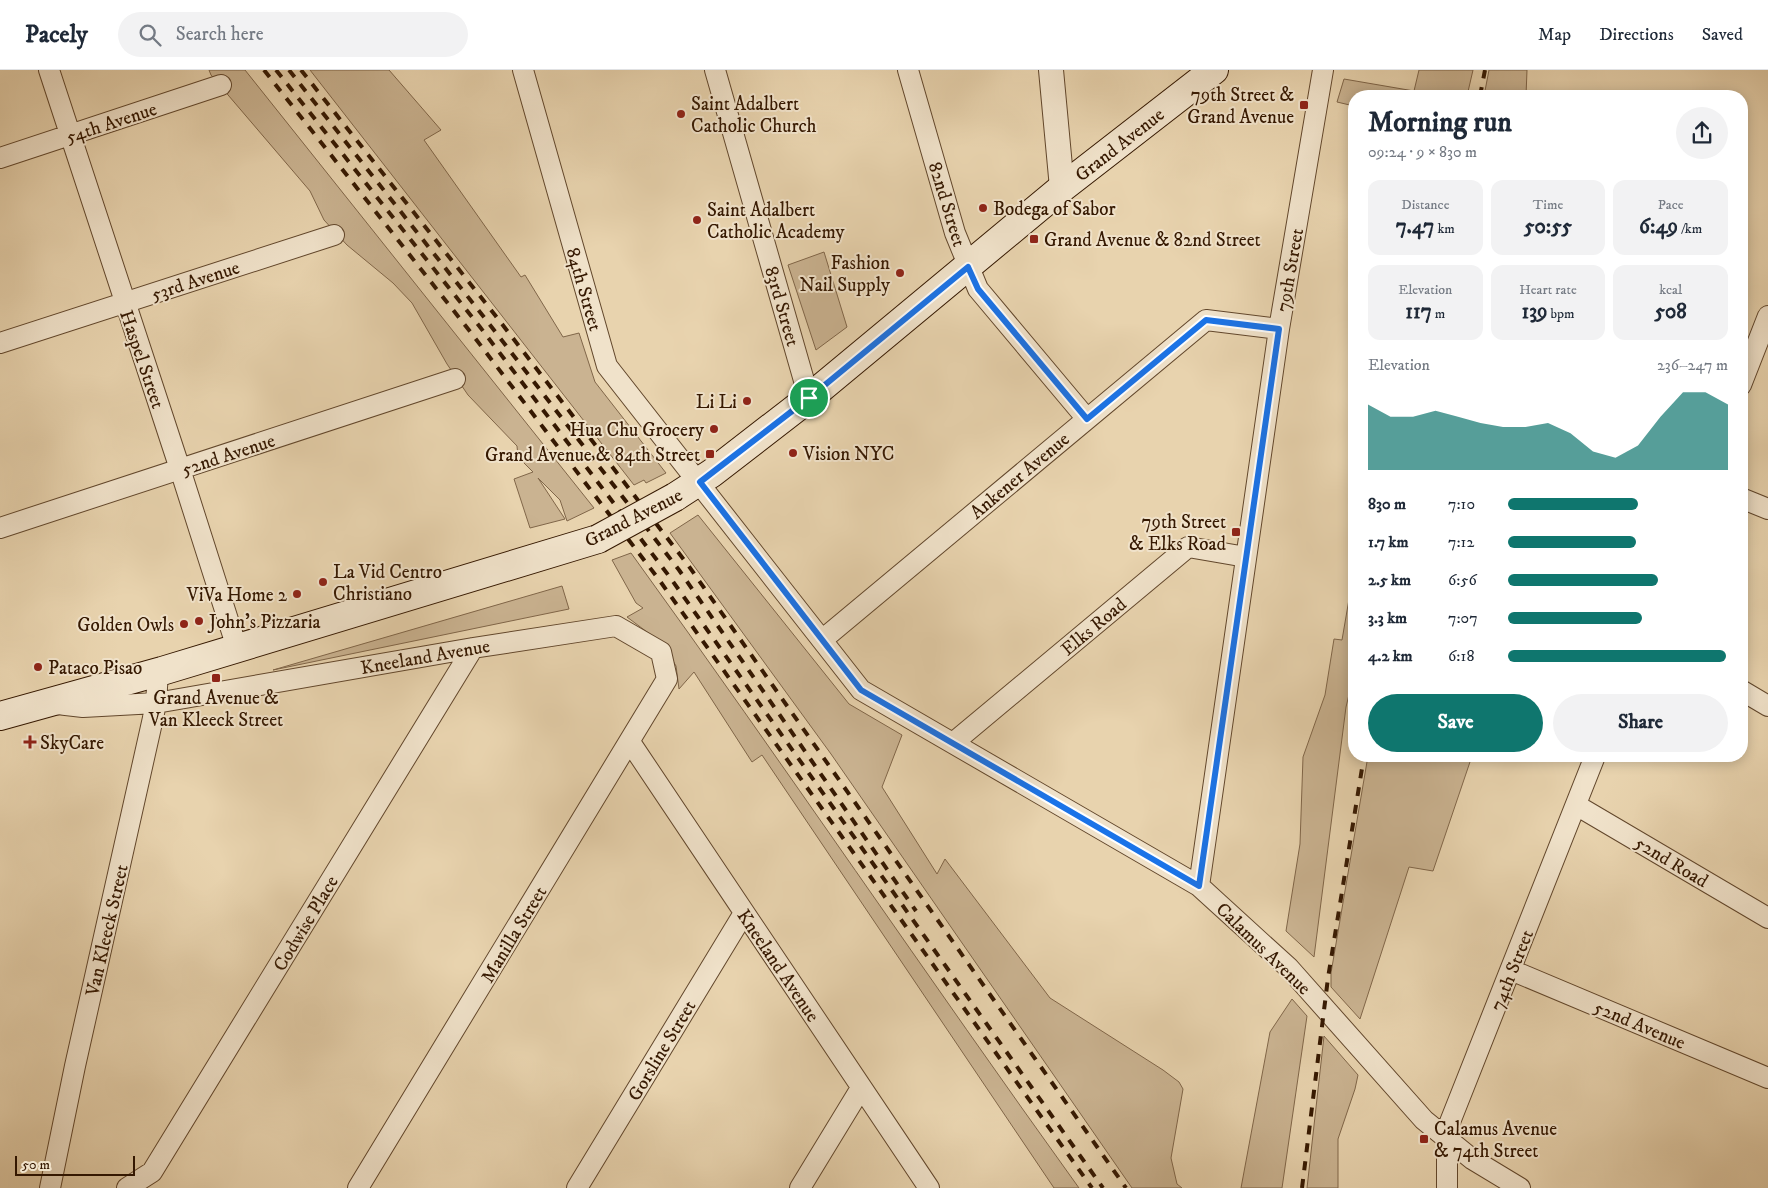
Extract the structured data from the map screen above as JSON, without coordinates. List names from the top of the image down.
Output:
{
  "streets": {
    "main road": ["Grand Avenue"],
    "street": [
      "54th Avenue",
      "82nd Street",
      "79th Street",
      "53rd Avenue",
      "84th Street",
      "83rd Street",
      "Haspel Street",
      "52nd Avenue",
      "Ankener Avenue",
      "Elks Road",
      "Kneeland Avenue",
      "52nd Road",
      "Codwise Place",
      "Van Kleeck Street",
      "Manilla Street",
      "Calamus Avenue",
      "74th Street",
      "Gorsline Street"
    ]
  },
  "crossings": [
    ["54th Avenue", "Haspel Street"],
    ["Grand Avenue", "82nd Street"],
    ["Grand Avenue", "84th Street"],
    ["Grand Avenue", "83rd Street"],
    ["Grand Avenue", "Haspel Street"],
    ["Grand Avenue", "Kneeland Avenue"],
    ["Grand Avenue", "Van Kleeck Street"],
    ["Grand Avenue", "Calamus Avenue"],
    ["82nd Street", "Ankener Avenue"],
    ["79th Street", "Ankener Avenue"],
    ["79th Street", "Elks Road"],
    ["79th Street", "Calamus Avenue"],
    ["53rd Avenue", "Haspel Street"],
    ["84th Street", "Calamus Avenue"],
    ["Haspel Street", "52nd Avenue"],
    ["52nd Avenue", "74th Street"],
    ["Ankener Avenue", "Calamus Avenue"],
    ["Elks Road", "Calamus Avenue"],
    ["Kneeland Avenue", "Codwise Place"],
    ["Kneeland Avenue", "Van Kleeck Street"],
    ["Kneeland Avenue", "Manilla Street"],
    ["Kneeland Avenue", "Gorsline Street"],
    ["52nd Road", "74th Street"],
    ["Calamus Avenue", "74th Street"]
  ],
  "places": {
    "transit": [
      "79th Street & Grand Avenue",
      "Grand Avenue & 82nd Street",
      "Grand Avenue & 84th Street",
      "79th Street & Elks Road",
      "Grand Avenue & Van Kleeck Street",
      "Calamus Avenue & 74th Street"
    ],
    "other": [
      "Saint Adalbert Catholic Church",
      "Bodega of Sabor",
      "Saint Adalbert Catholic Academy",
      "Fashion Nail Supply",
      "Li Li",
      "Hua Chu Grocery",
      "Vision NYC",
      "La Vid Centro Christiano",
      "ViVa Home 2",
      "John's Pizzaria",
      "Golden Owls",
      "Pataco Pisao"
    ],
    "health": ["SkyCare"]
  },
  "scale_bar": "50 m",
  "page": {
    "header": "Pacely",
    "search": "Search here",
    "nav": ["Map", "Directions", "Saved"],
    "heading": ["Morning run", "09:24 · 9 × 830 m"],
    "stats": [
      ["Distance", "7.47 km"],
      ["Time", "50:55"],
      ["Pace", "6:49 /km"],
      ["Elevation", "117 m"],
      ["Heart rate", "139 bpm"],
      ["kcal", "508"]
    ],
    "chart": ["Elevation", "236–247 m"],
    "list": [
      {
        "name": "830 m",
        "note": "7:10"
      },
      {
        "name": "1.7 km",
        "note": "7:12"
      },
      {
        "name": "2.5 km",
        "note": "6:56"
      },
      {
        "name": "3.3 km",
        "note": "7:07"
      },
      {
        "name": "4.2 km",
        "note": "6:18"
      }
    ],
    "buttons": ["Save", "Share"],
    "scale": "50 m"
  }
}
